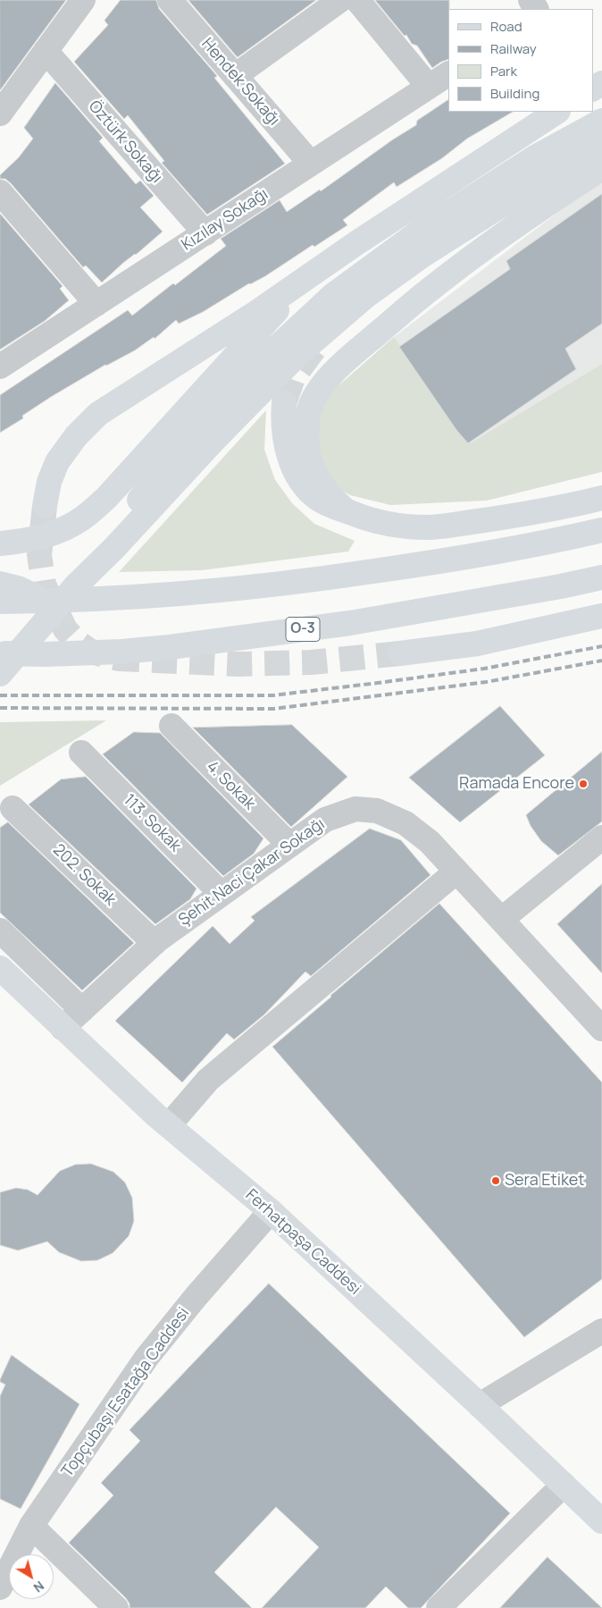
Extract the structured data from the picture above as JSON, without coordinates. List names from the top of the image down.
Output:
{
  "streets": {
    "main road": ["O-3", "Ferhatpaşa Caddesi"],
    "street": [
      "Hendek Sokağı",
      "Öztürk Sokağı",
      "Kızılay Sokağı",
      "4. Sokak",
      "113. Sokak",
      "Şehit Naci Çakar Sokağı",
      "202. Sokak",
      "Topçubaşı Esatağa Caddesi"
    ]
  },
  "crossings": [
    ["Hendek Sokağı", "Kızılay Sokağı"],
    ["Öztürk Sokağı", "Kızılay Sokağı"],
    ["4. Sokak", "Şehit Naci Çakar Sokağı"],
    ["113. Sokak", "Şehit Naci Çakar Sokağı"],
    ["Şehit Naci Çakar Sokağı", "202. Sokak"],
    ["Şehit Naci Çakar Sokağı", "Ferhatpaşa Caddesi"],
    ["Ferhatpaşa Caddesi", "Topçubaşı Esatağa Caddesi"]
  ],
  "places": ["Ramada Encore", "Sera Etiket"],
  "legend": [
    "Road",
    "Railway",
    "Park",
    "Building"
  ],
  "north": "bottom right"
}
